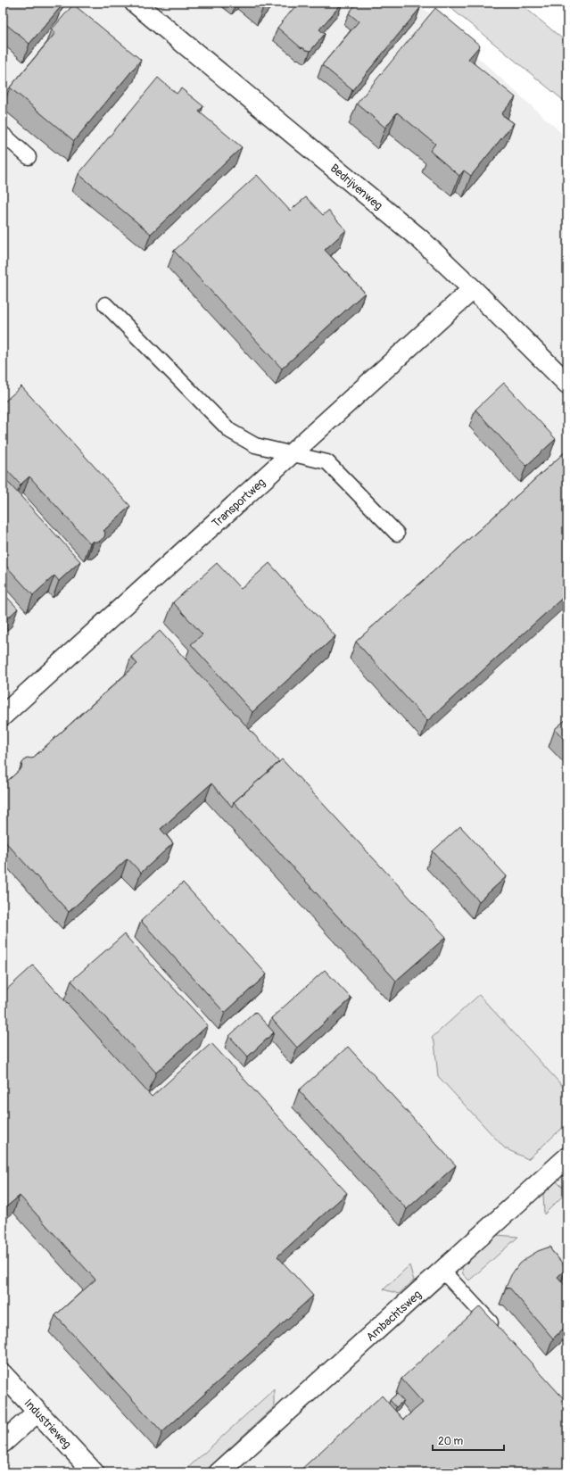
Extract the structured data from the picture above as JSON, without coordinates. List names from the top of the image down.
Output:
{
  "streets": {
    "street": [
      "Bedrijvenweg",
      "Transportweg",
      "Ambachtsweg",
      "Industrieweg"
    ]
  },
  "crossings": [
    ["Bedrijvenweg", "Transportweg"]
  ],
  "scale_bar": "20 m"
}
